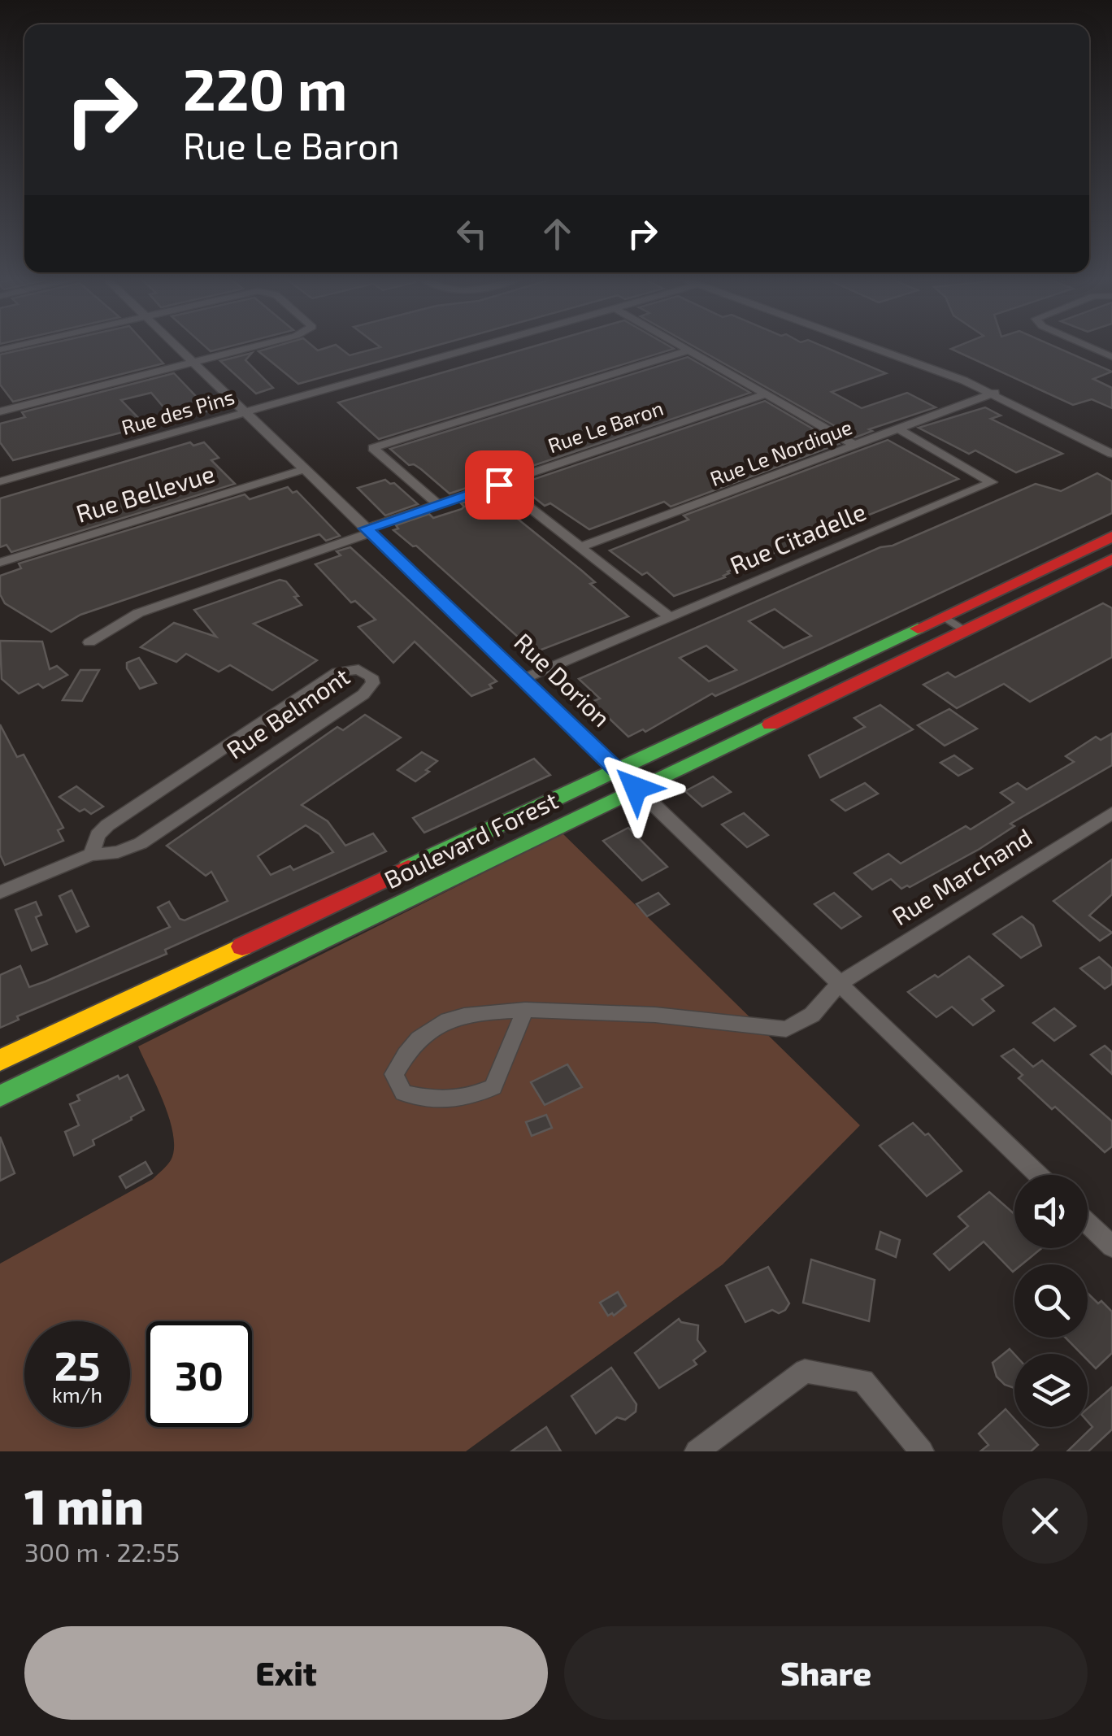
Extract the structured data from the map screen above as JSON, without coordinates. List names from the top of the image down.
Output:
{
  "streets": {
    "street": [
      "Rue des Pins",
      "Rue Le Baron",
      "Rue Le Nordique",
      "Rue Bellevue",
      "Rue Citadelle",
      "Rue Dorion",
      "Rue Belmont",
      "Boulevard Forest",
      "Rue Marchand"
    ]
  },
  "crossings": [
    ["Rue des Pins", "Rue Dorion"],
    ["Rue Le Baron", "Rue Dorion"],
    ["Rue Le Nordique", "Rue Citadelle"],
    ["Rue Bellevue", "Rue Dorion"],
    ["Rue Citadelle", "Rue Dorion"],
    ["Rue Dorion", "Boulevard Forest"],
    ["Rue Dorion", "Rue Marchand"]
  ],
  "page": {
    "turn": ["220 m", "Rue Le Baron"],
    "speed": "25 km/h",
    "limit": "30",
    "heading": ["1 min", "300 m · 22:55"],
    "buttons": ["Exit", "Share"]
  }
}
